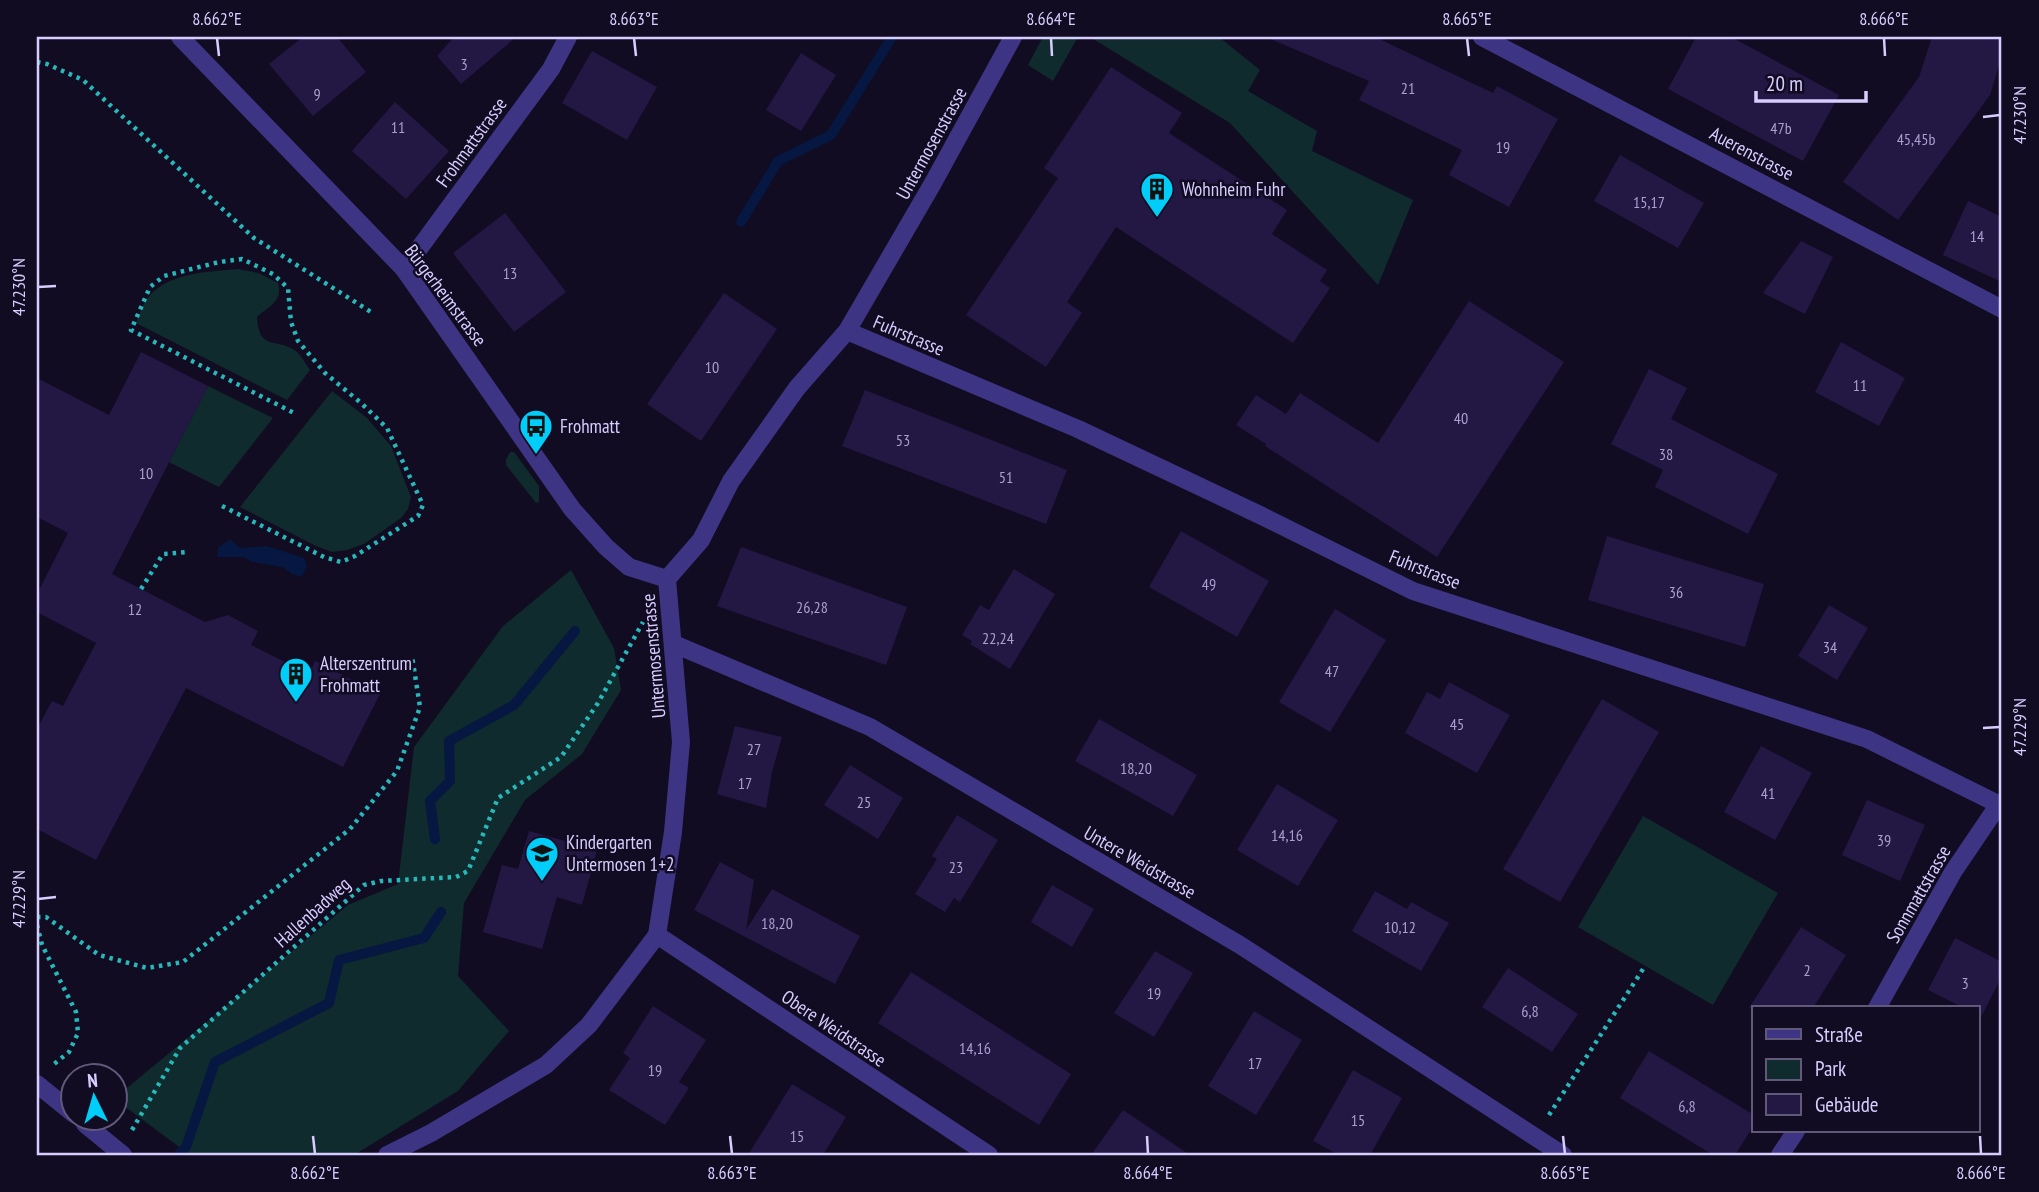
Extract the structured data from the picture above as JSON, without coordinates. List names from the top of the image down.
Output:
{
  "streets": {
    "street": [
      "Frohmattstrasse",
      "Untermosenstrasse",
      "Auerenstrasse",
      "Bürgerheimstrasse",
      "Fuhrstrasse",
      "Untere Weidstrasse",
      "Sonnmattstrasse",
      "Obere Weidstrasse"
    ],
    "path": ["Hallenbadweg"]
  },
  "crossings": [
    ["Frohmattstrasse", "Bürgerheimstrasse"],
    ["Untermosenstrasse", "Bürgerheimstrasse"],
    ["Untermosenstrasse", "Fuhrstrasse"],
    ["Untermosenstrasse", "Untere Weidstrasse"],
    ["Untermosenstrasse", "Hallenbadweg"],
    ["Untermosenstrasse", "Obere Weidstrasse"],
    ["Bürgerheimstrasse", "Hallenbadweg"],
    ["Fuhrstrasse", "Sonnmattstrasse"]
  ],
  "places": {
    "building": ["Wohnheim Fuhr", "Alterszentrum Frohmatt"],
    "bus stop": ["Frohmatt"],
    "school or university": ["Kindergarten Untermosen 1+2"]
  },
  "house_numbers": [
    "3",
    "21",
    "9",
    "11",
    "47b",
    "45,45b",
    "19",
    "15,17",
    "14",
    "13",
    "10",
    "11",
    "40",
    "53",
    "38",
    "10",
    "51",
    "49",
    "36",
    "26,28",
    "12",
    "22,24",
    "34",
    "47",
    "45",
    "27",
    "18,20",
    "17",
    "41",
    "25",
    "14,16",
    "39",
    "23",
    "18,20",
    "10,12",
    "2",
    "3",
    "19",
    "6,8",
    "14,16",
    "17",
    "19",
    "6,8",
    "15",
    "15"
  ],
  "legend": ["Straße", "Park", "Gebäude"],
  "scale_bar": "20 m",
  "north": "top",
  "coordinates": [
    "8.662°E",
    "8.663°E",
    "8.664°E",
    "8.665°E",
    "8.666°E",
    "47.230°N",
    "47.229°N"
  ]
}
